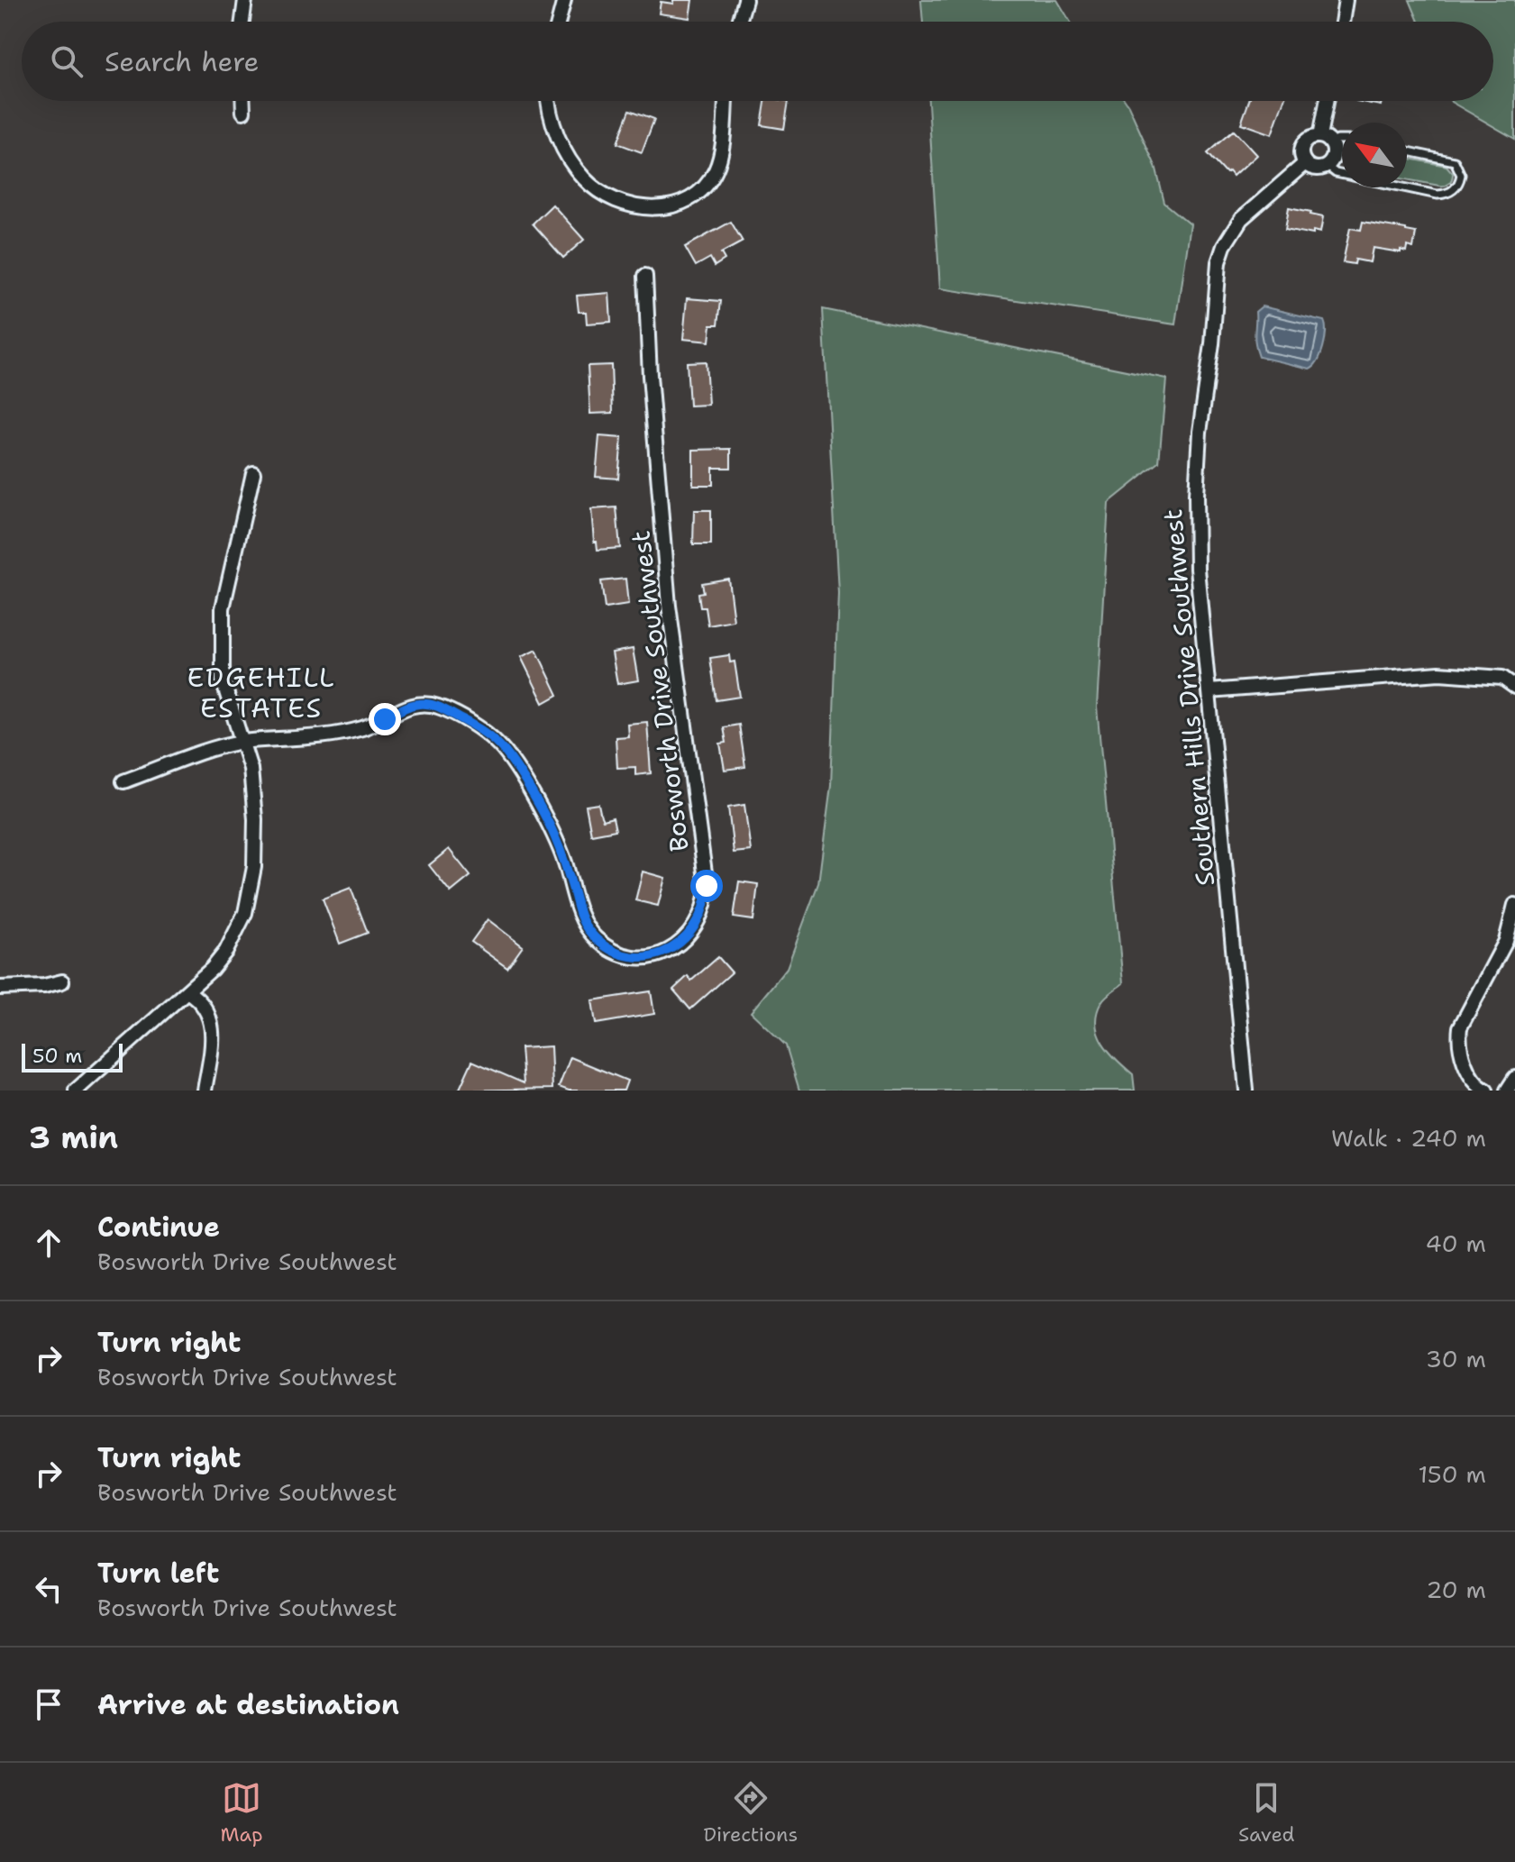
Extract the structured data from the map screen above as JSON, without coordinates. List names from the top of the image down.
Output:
{
  "streets": {
    "street": ["Bosworth Drive Southwest", "Southern Hills Drive Southwest"]
  },
  "districts": ["EDGEHILL ESTATES"],
  "scale_bar": "50 m",
  "north": "top left",
  "page": {
    "search": "Search here",
    "scale": "50 m",
    "heading": ["3 min", "Walk · 240 m"],
    "list": [
      ["Continue", "Bosworth Drive Southwest", "40 m"],
      ["Turn right", "Bosworth Drive Southwest", "30 m"],
      ["Turn right", "Bosworth Drive Southwest", "150 m"],
      ["Turn left", "Bosworth Drive Southwest", "20 m"],
      "Arrive at destination"
    ],
    "nav": ["Map", "Directions", "Saved"]
  }
}
